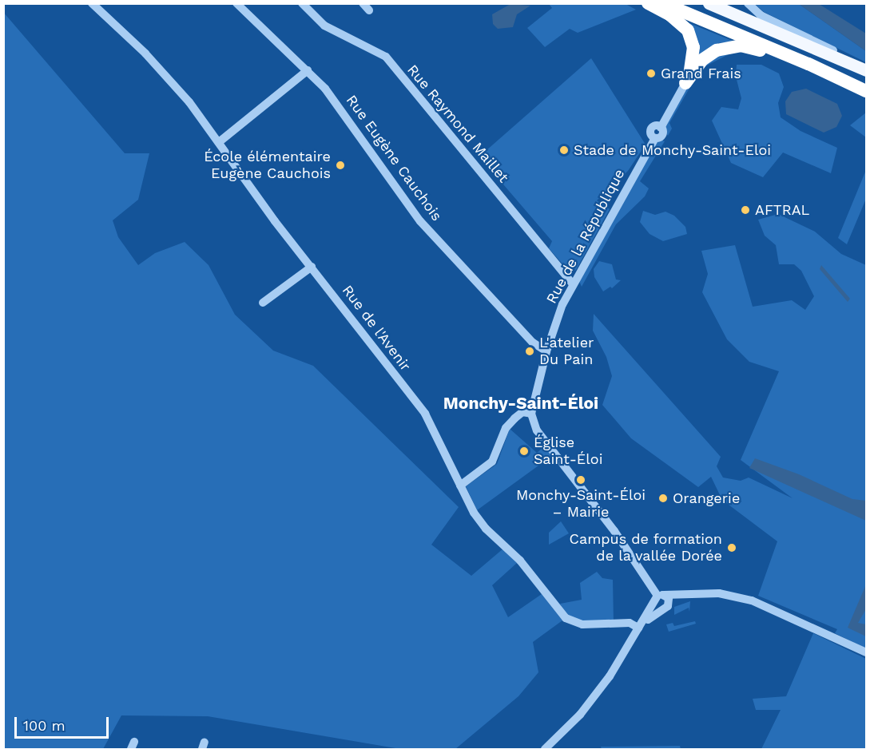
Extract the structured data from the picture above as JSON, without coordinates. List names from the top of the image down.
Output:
{
  "streets": {
    "street": [
      "Rue Raymond Maillet",
      "Rue Eugène Cauchois",
      "Rue de la République",
      "Rue de l'Avenir"
    ]
  },
  "crossings": [
    ["Rue Raymond Maillet", "Rue de la République"],
    ["Rue Eugène Cauchois", "Rue de la République"]
  ],
  "districts": ["Monchy-Saint-Éloi"],
  "places": [
    "Grand Frais",
    "Stade de Monchy-Saint-Eloi",
    "École élémentaire Eugène Cauchois",
    "AFTRAL",
    "L'atelier Du Pain",
    "Église Saint-Éloi",
    "Monchy-Saint-Éloi – Mairie",
    "Orangerie",
    "Campus de formation de la vallée Dorée"
  ],
  "scale_bar": "100 m"
}
